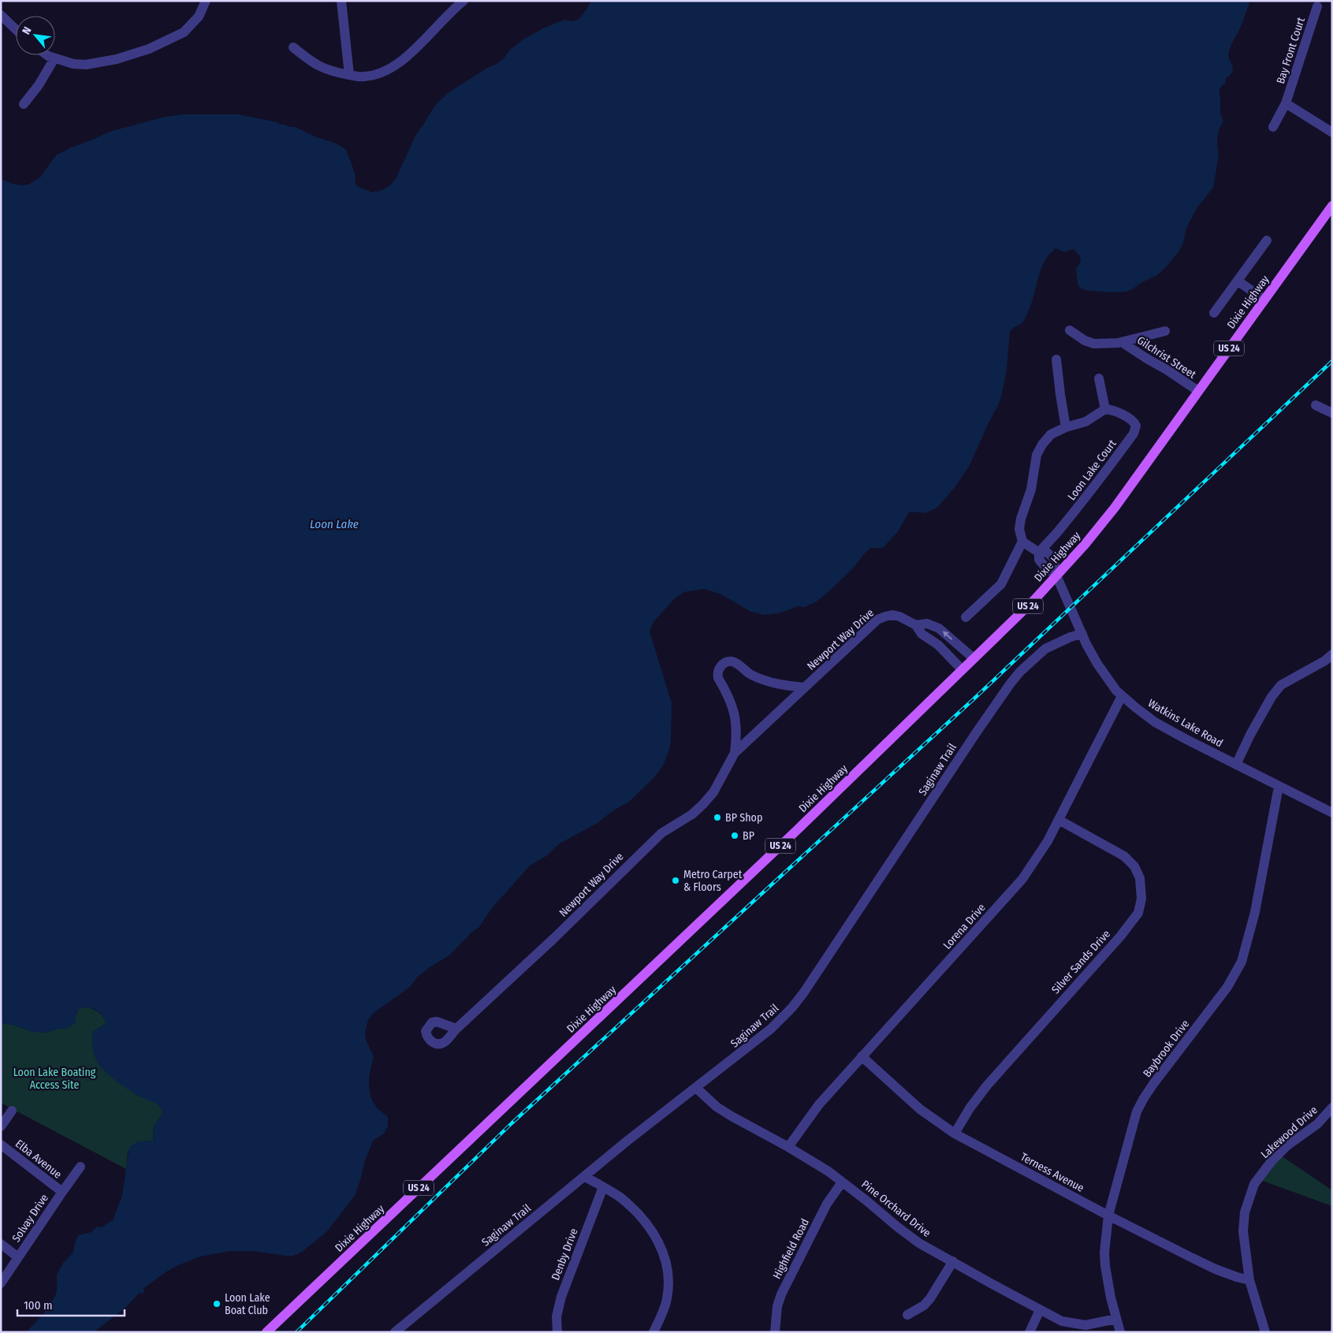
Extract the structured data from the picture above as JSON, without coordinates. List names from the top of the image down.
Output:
{
  "streets": {
    "main road": ["Dixie Highway", "US 24"],
    "street": [
      "Bay Front Court",
      "Gilchrist Street",
      "Loon Lake Court",
      "Newport Way Drive",
      "Watkins Lake Road",
      "Saginaw Trail",
      "Lorena Drive",
      "Silver Sands Drive",
      "Baybrook Drive",
      "Lakewood Drive",
      "Elba Avenue",
      "Terness Avenue",
      "Pine Orchard Drive",
      "Solvay Drive",
      "Highfield Road",
      "Denby Drive"
    ]
  },
  "crossings": [
    ["Dixie Highway", "Gilchrist Street"],
    ["Dixie Highway", "Newport Way Drive"],
    ["Dixie Highway", "Watkins Lake Road"],
    ["Loon Lake Court", "Watkins Lake Road"],
    ["Watkins Lake Road", "Saginaw Trail"],
    ["Watkins Lake Road", "Lorena Drive"],
    ["Watkins Lake Road", "Baybrook Drive"],
    ["Saginaw Trail", "Pine Orchard Drive"],
    ["Lorena Drive", "Silver Sands Drive"],
    ["Lorena Drive", "Terness Avenue"],
    ["Lorena Drive", "Pine Orchard Drive"],
    ["Silver Sands Drive", "Terness Avenue"],
    ["Baybrook Drive", "Terness Avenue"],
    ["Baybrook Drive", "Pine Orchard Drive"],
    ["Lakewood Drive", "Terness Avenue"],
    ["Elba Avenue", "Solvay Drive"],
    ["Pine Orchard Drive", "Highfield Road"]
  ],
  "water": ["Loon Lake"],
  "parks": ["Loon Lake Boating Access Site"],
  "places": [
    "BP Shop",
    "BP",
    "Metro Carpet & Floors",
    "Loon Lake Boat Club"
  ],
  "scale_bar": "100 m",
  "north": "top left"
}
